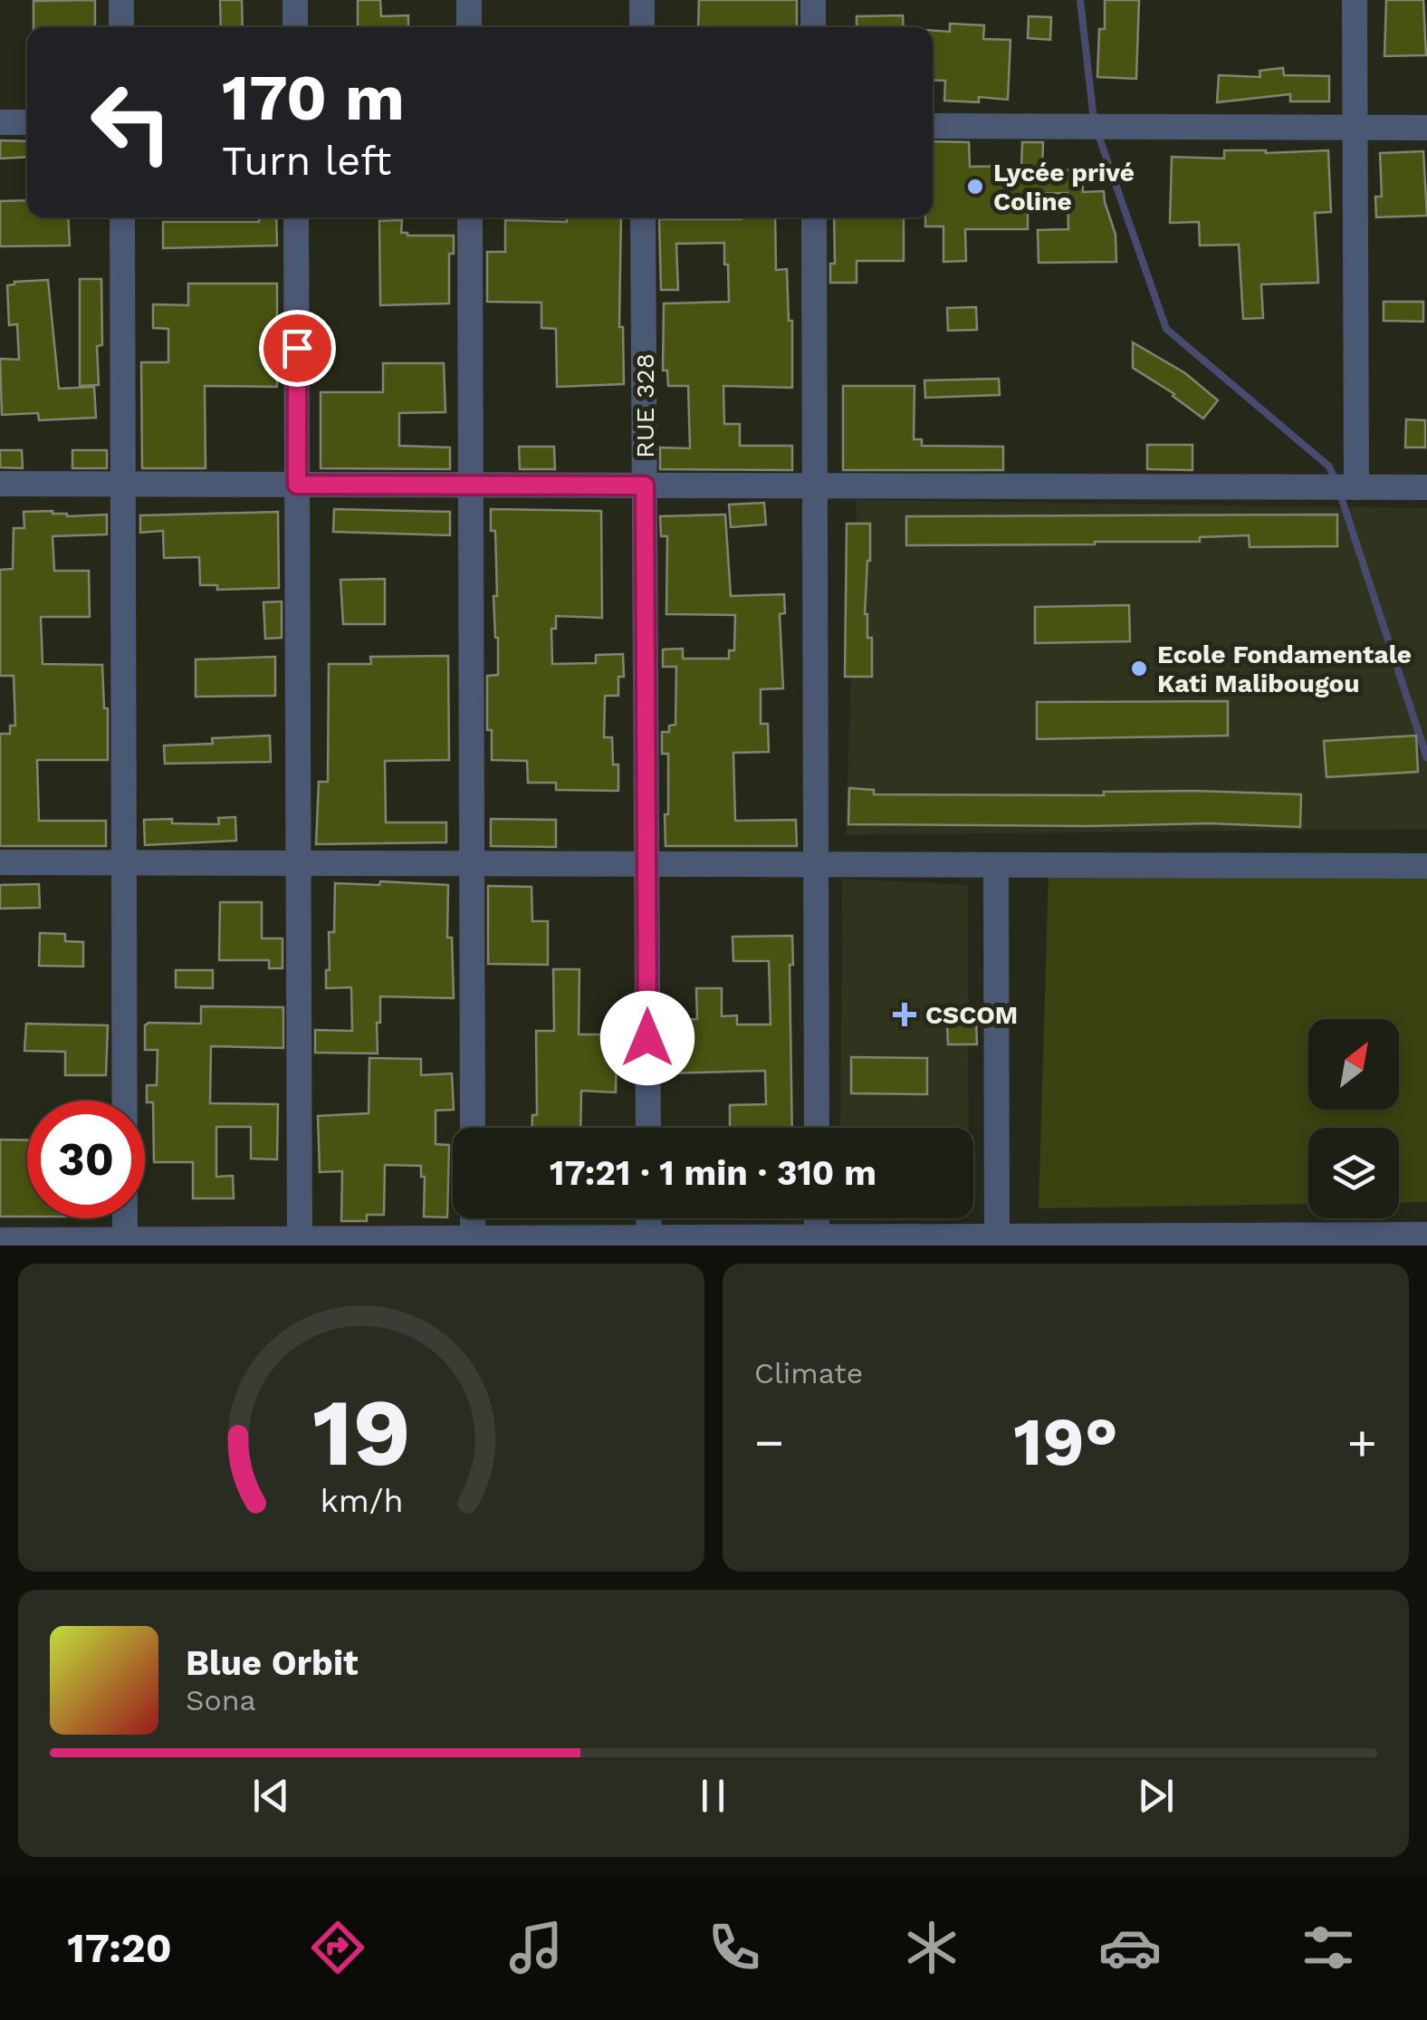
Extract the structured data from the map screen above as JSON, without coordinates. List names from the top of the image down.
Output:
{
  "streets": {
    "street": ["RUE 328"]
  },
  "places": {
    "other": ["Lycée privé Coline", "Ecole Fondamentale Kati Malibougou"],
    "health": ["CSCOM"]
  },
  "north": "top right",
  "page": {
    "turn": ["170 m", "Turn left"],
    "limit": "30",
    "trip": "17:21 · 1 min · 310 m",
    "tile": "Climate",
    "heat": ["−", "19°", "+"],
    "song": ["Blue Orbit", "Sona"],
    "tabs": "17:20",
    "gauge": ["19", "km/h"]
  }
}
